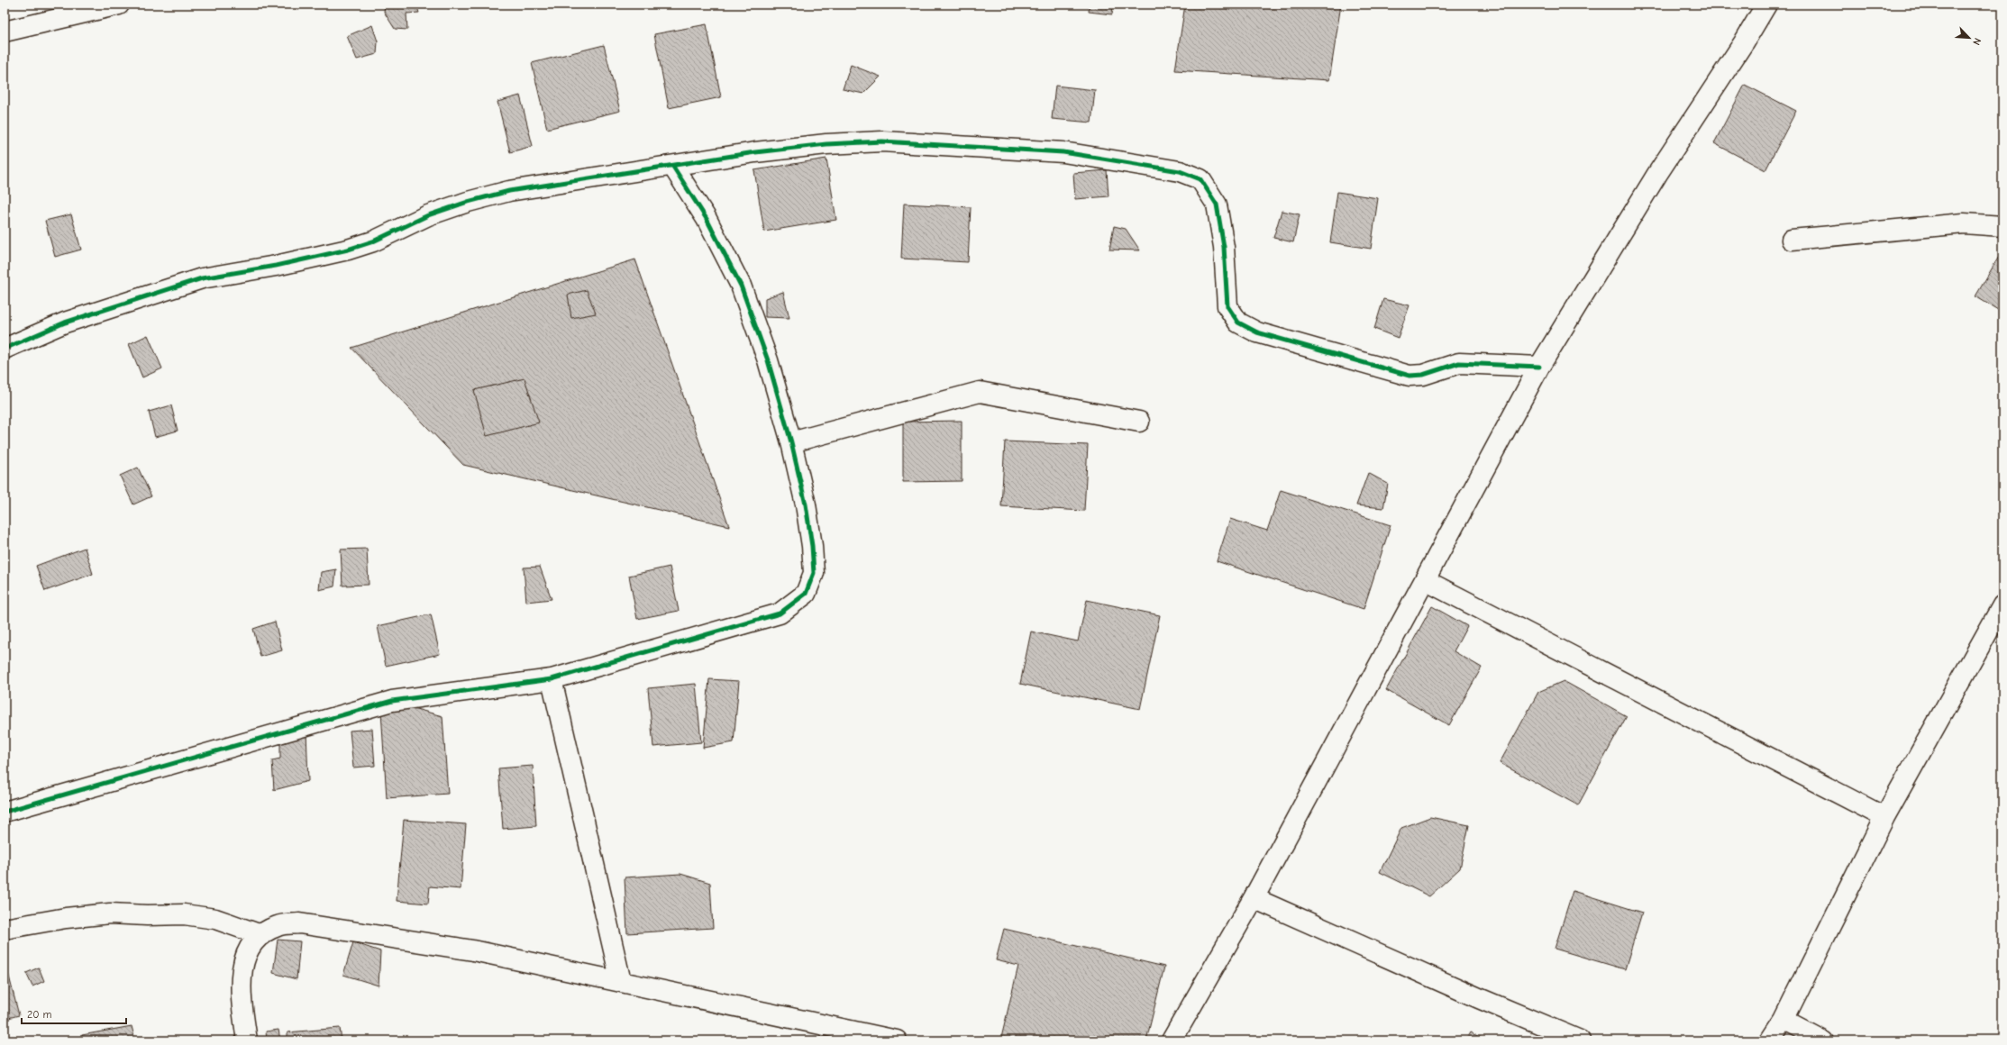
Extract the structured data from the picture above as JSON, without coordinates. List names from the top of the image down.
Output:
{
  "scale_bar": "20 m",
  "north": "bottom right"
}
